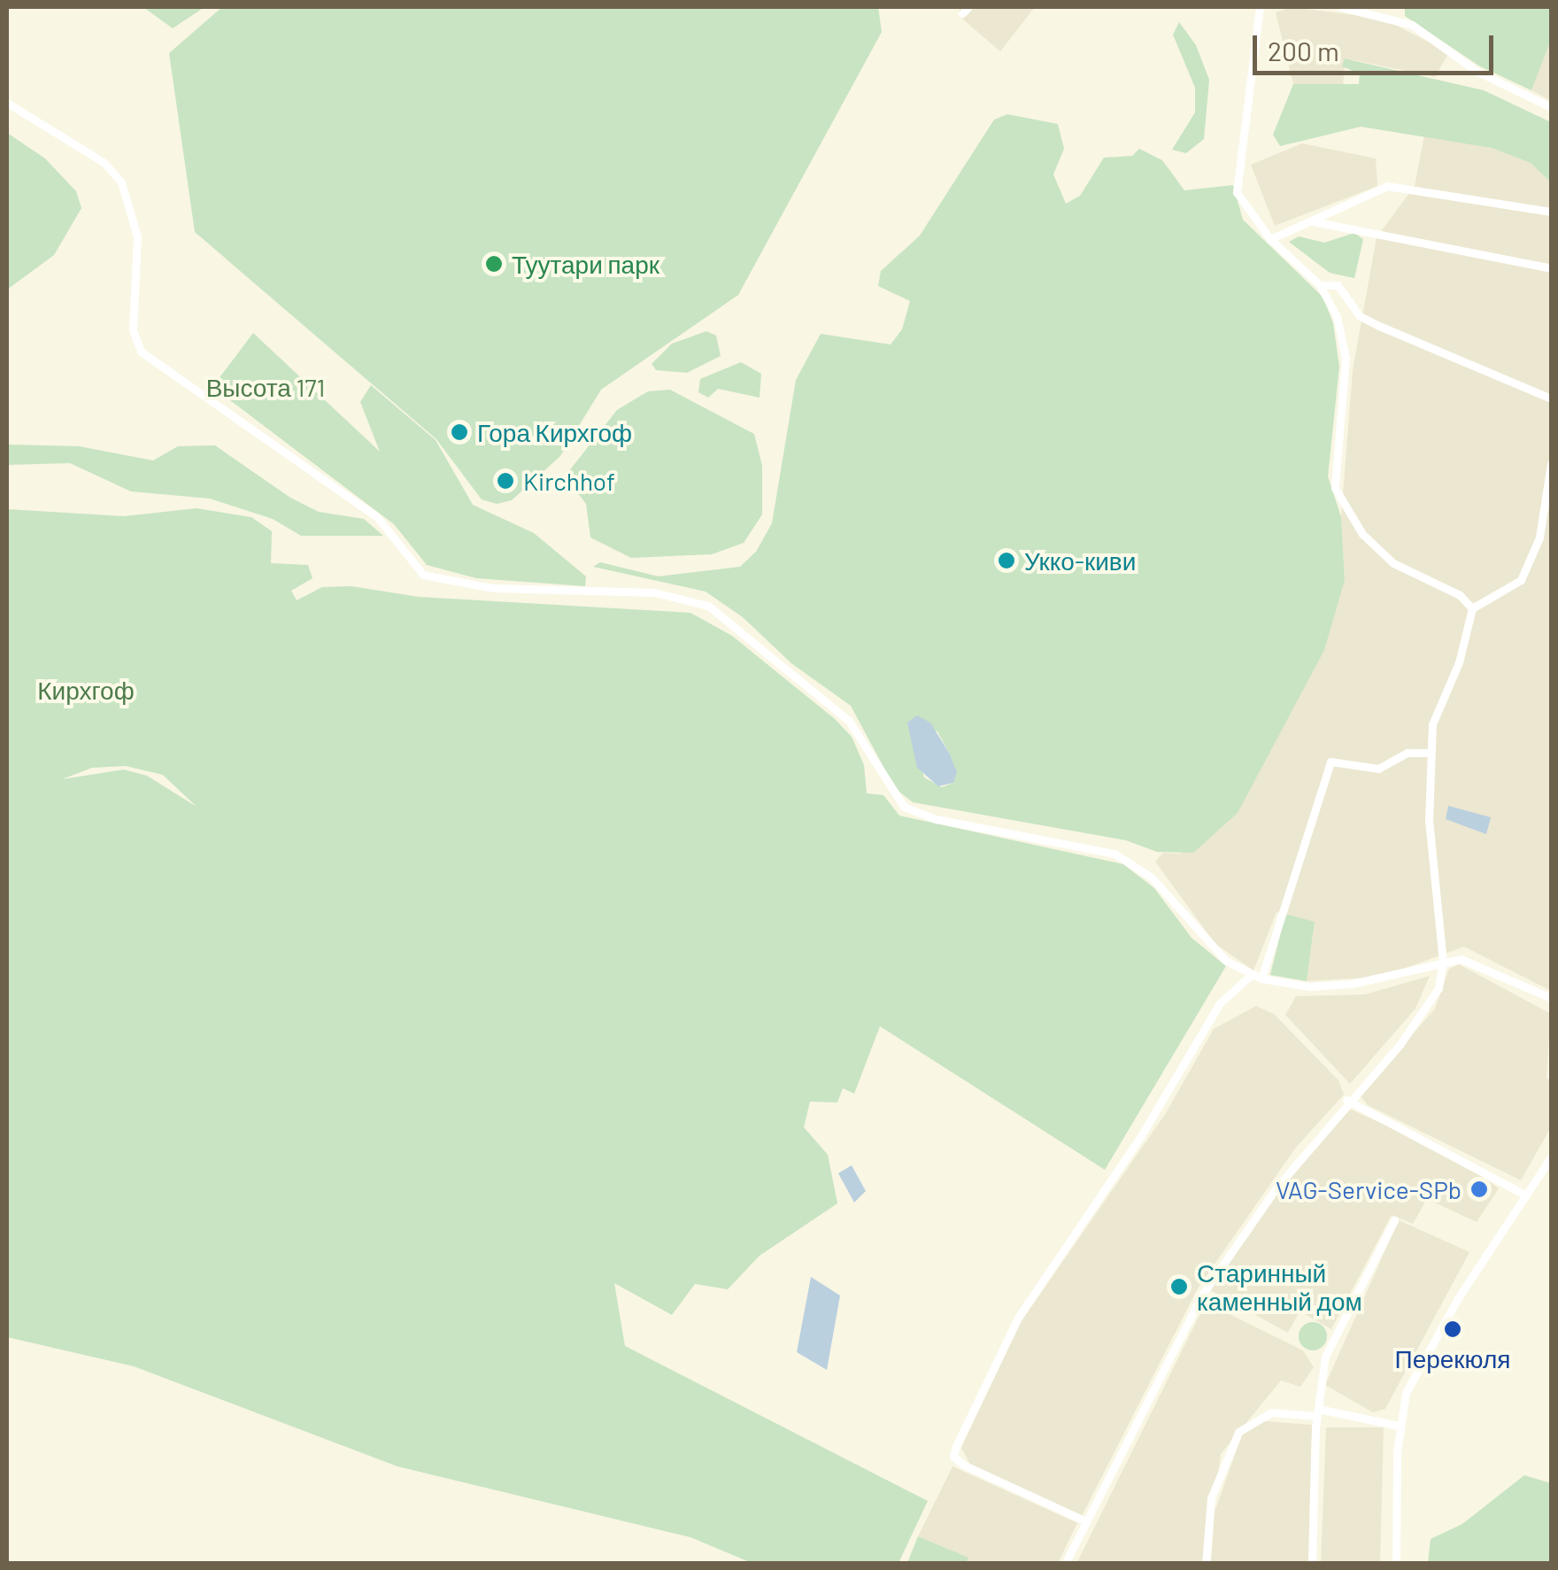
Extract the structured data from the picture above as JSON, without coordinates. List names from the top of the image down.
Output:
{
  "parks": ["Высота 171", "Кирхгоф"],
  "places": [
    "Туутари парк",
    "Гора Кирхгоф",
    "Kirchhof",
    "Укко-киви",
    "VAG-Service-SPb",
    "Старинный каменный дом",
    "Перекюля"
  ],
  "scale_bar": "200 m"
}
